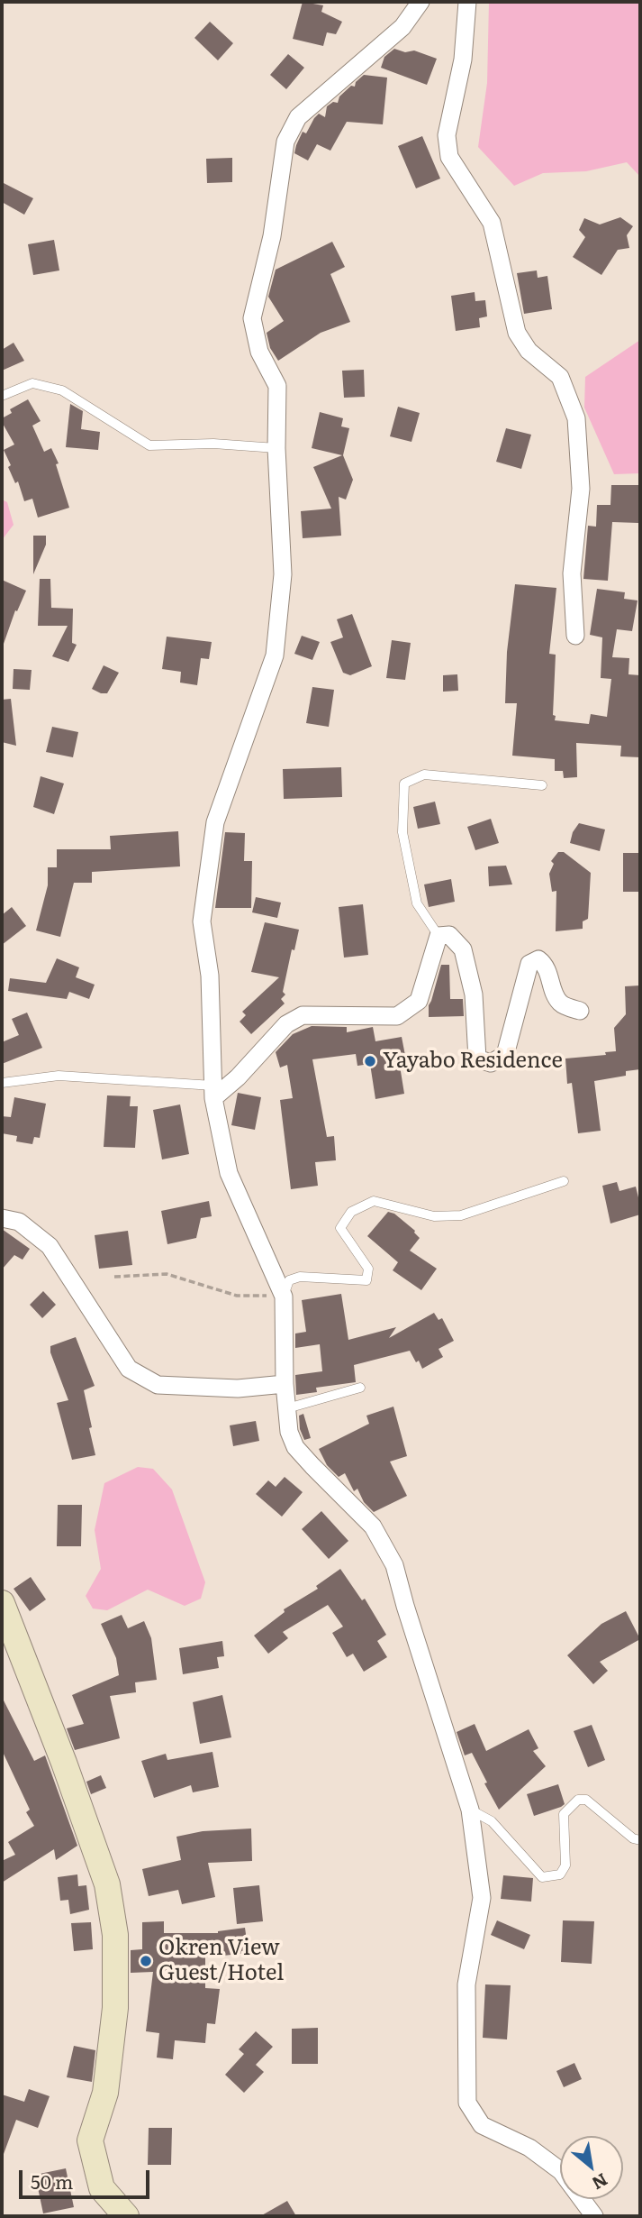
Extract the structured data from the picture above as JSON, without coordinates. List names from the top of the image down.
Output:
{
  "places": ["Yayabo Residence", "Okren View Guest/Hotel"],
  "scale_bar": "50 m",
  "north": "bottom right"
}
